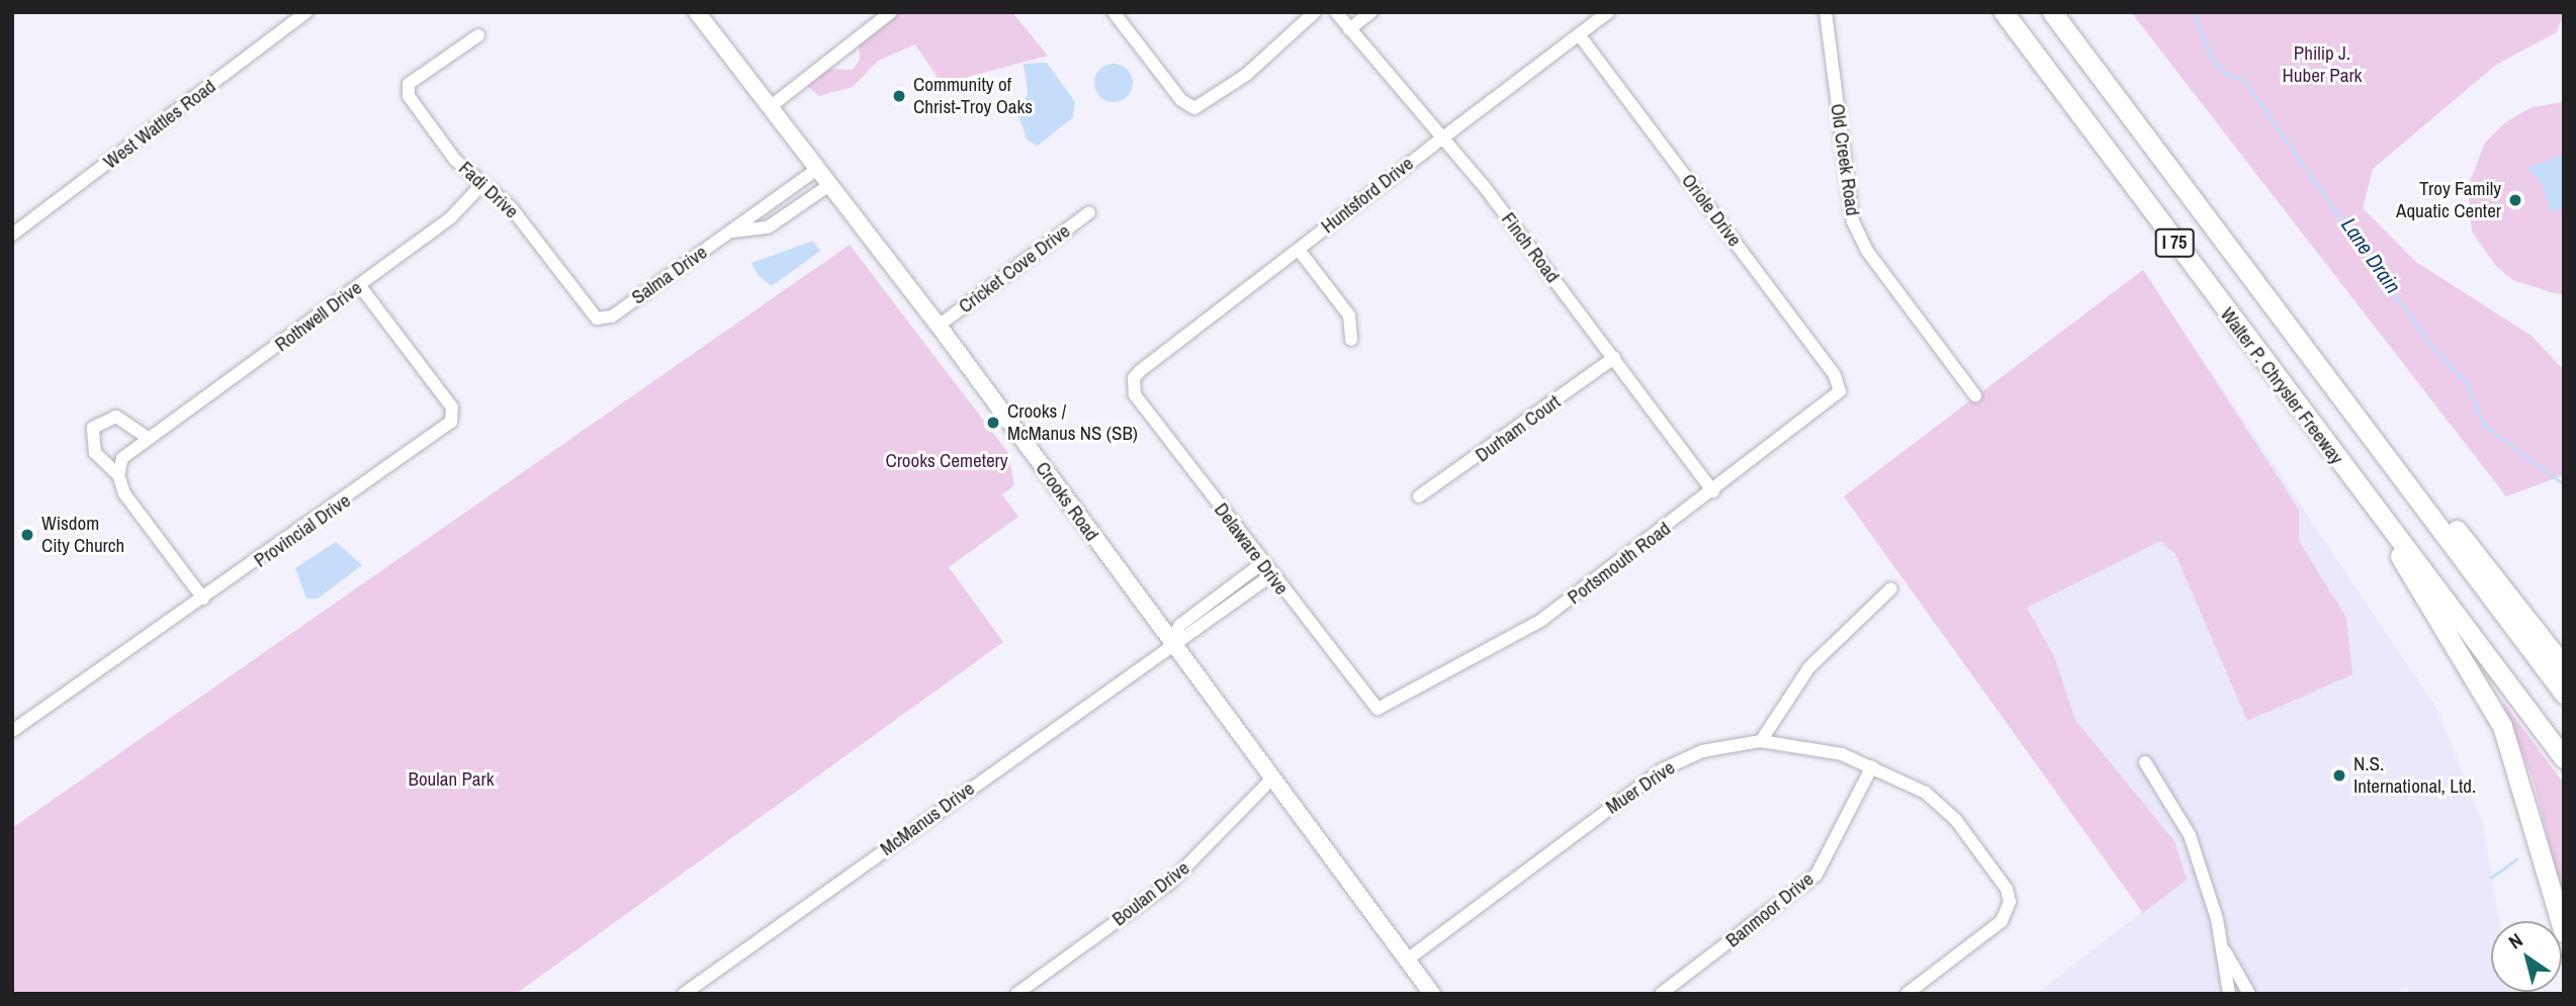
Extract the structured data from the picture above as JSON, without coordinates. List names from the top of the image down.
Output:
{
  "streets": {
    "highway": ["I 75", "Walter P. Chrysler Freeway"],
    "main road": ["Crooks Road"],
    "street": [
      "West Wattles Road",
      "Old Creek Road",
      "Fadi Drive",
      "Huntsford Drive",
      "Oriole Drive",
      "Finch Road",
      "Cricket Cove Drive",
      "Salma Drive",
      "Rothwell Drive",
      "Durham Court",
      "Provincial Drive",
      "Delaware Drive",
      "Portsmouth Road",
      "Muer Drive",
      "McManus Drive",
      "Boulan Drive",
      "Banmoor Drive"
    ]
  },
  "crossings": [
    ["Fadi Drive", "Salma Drive"],
    ["Fadi Drive", "Rothwell Drive"],
    ["Huntsford Drive", "Oriole Drive"],
    ["Huntsford Drive", "Finch Road"],
    ["Huntsford Drive", "Delaware Drive"],
    ["Oriole Drive", "Portsmouth Road"],
    ["Finch Road", "Durham Court"],
    ["Finch Road", "Portsmouth Road"],
    ["Cricket Cove Drive", "Crooks Road"],
    ["Salma Drive", "Crooks Road"],
    ["Rothwell Drive", "Provincial Drive"],
    ["Crooks Road", "Muer Drive"],
    ["Crooks Road", "McManus Drive"],
    ["Crooks Road", "Boulan Drive"],
    ["Delaware Drive", "Portsmouth Road"],
    ["Muer Drive", "Banmoor Drive"]
  ],
  "water": ["Lane Drain"],
  "parks": ["Philip J. Huber Park", "Crooks Cemetery", "Boulan Park"],
  "places": [
    "Community of Christ-Troy Oaks",
    "Troy Family Aquatic Center",
    "Crooks / McManus NS (SB)",
    "Wisdom City Church",
    "N.S. International, Ltd."
  ],
  "north": "top left"
}
